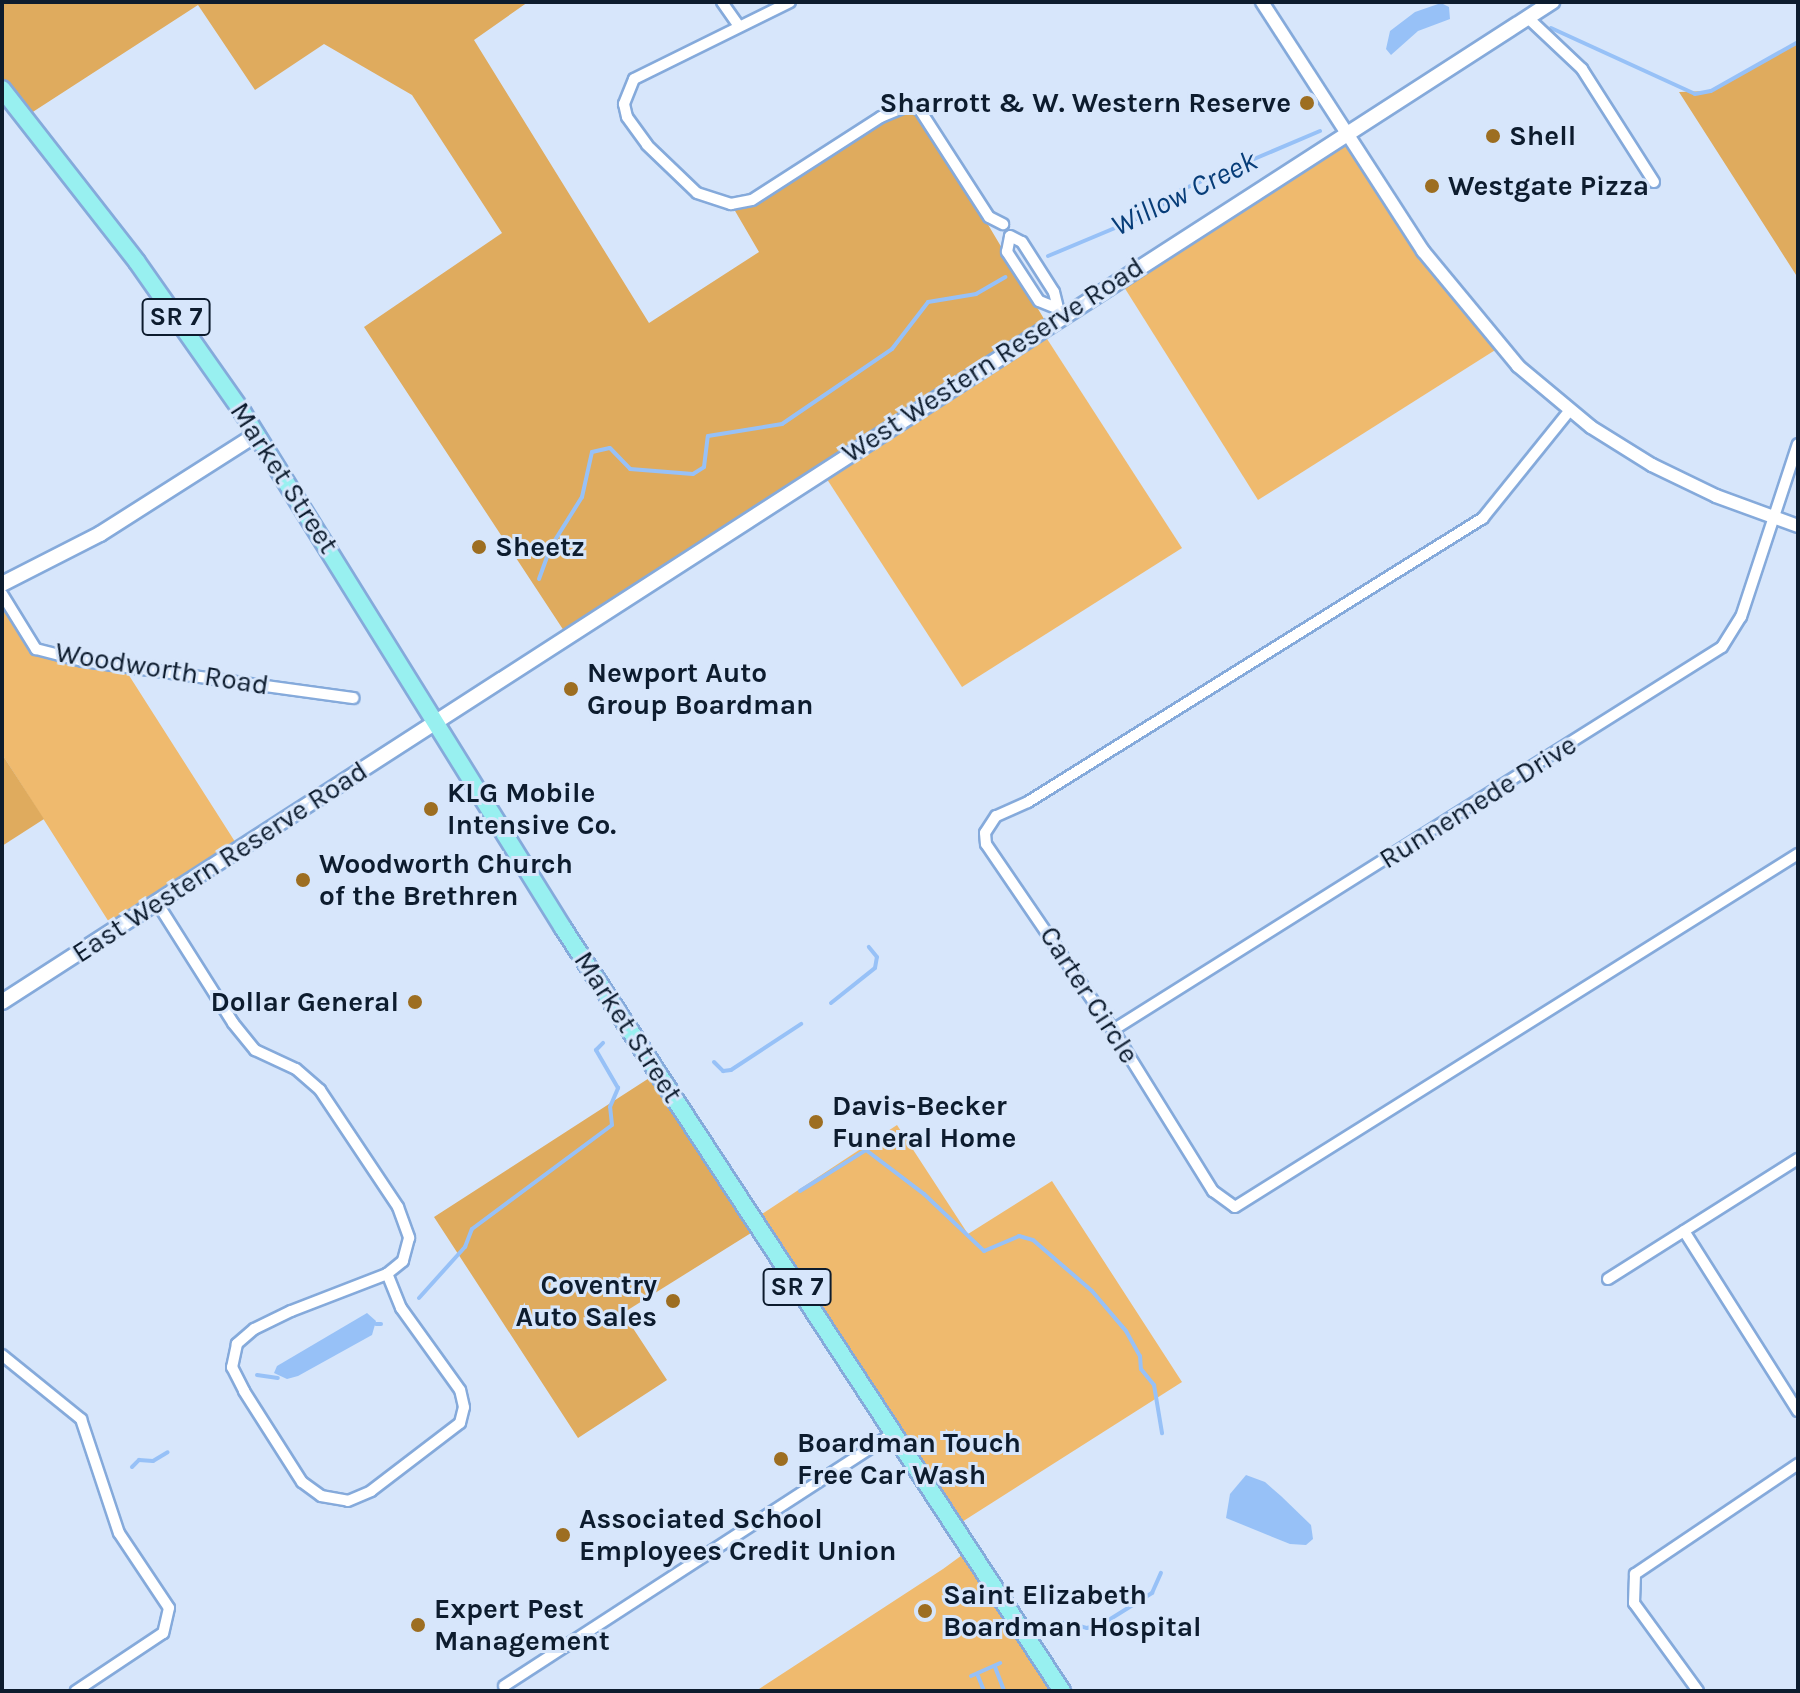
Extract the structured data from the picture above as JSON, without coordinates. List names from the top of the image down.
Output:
{
  "streets": {
    "main road": [
      "SR 7",
      "West Western Reserve Road",
      "Market Street",
      "East Western Reserve Road"
    ],
    "street": ["Woodworth Road", "Runnemede Drive", "Carter Circle"]
  },
  "crossings": [
    ["West Western Reserve Road", "Market Street"],
    ["West Western Reserve Road", "East Western Reserve Road"],
    ["Market Street", "East Western Reserve Road"],
    ["Runnemede Drive", "Carter Circle"]
  ],
  "water": ["Willow Creek"],
  "places": [
    "Sharrott & W. Western Reserve",
    "Shell",
    "Westgate Pizza",
    "Sheetz",
    "Newport Auto Group Boardman",
    "KLG Mobile Intensive Co.",
    "Woodworth Church of the Brethren",
    "Dollar General",
    "Davis-Becker Funeral Home",
    "Coventry Auto Sales",
    "Boardman Touch Free Car Wash",
    "Associated School Employees Credit Union",
    "Saint Elizabeth Boardman Hospital",
    "Expert Pest Management"
  ]
}
